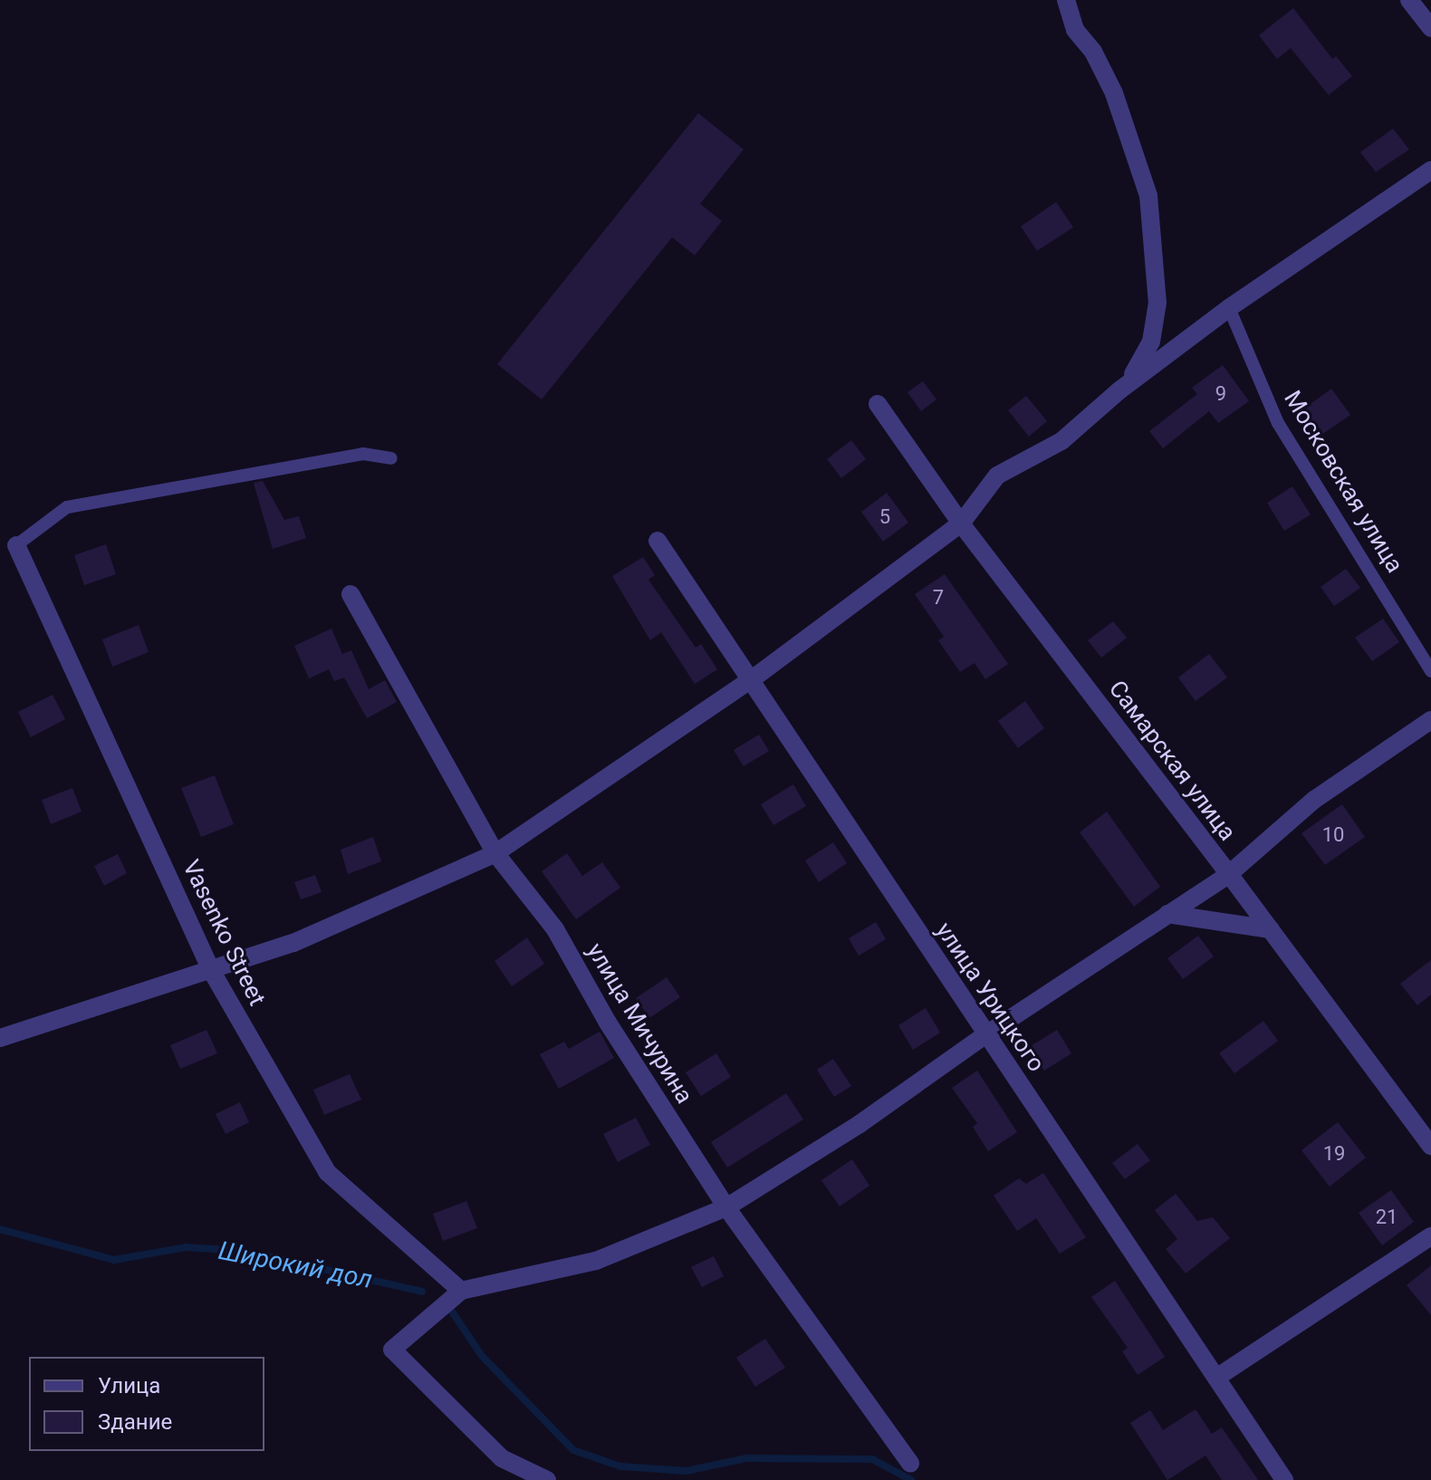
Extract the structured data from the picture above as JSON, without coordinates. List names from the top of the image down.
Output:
{
  "streets": {
    "street": [
      "Самарская улица",
      "Vasenko Street",
      "улица Урицкого",
      "улица Мичурина"
    ],
    "lane": ["Московская улица"]
  },
  "water": ["Широкий дол"],
  "house_numbers": [
    "9",
    "5",
    "7",
    "10",
    "19",
    "21"
  ],
  "legend": ["Улица", "Здание"]
}
